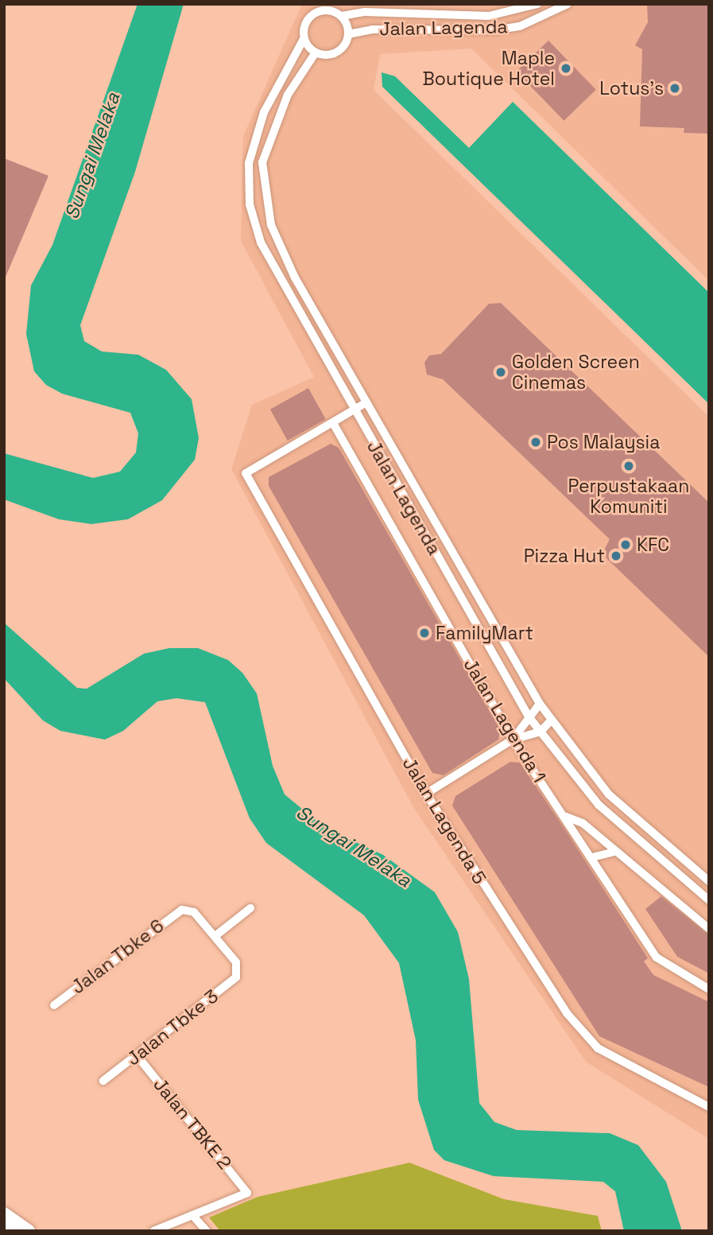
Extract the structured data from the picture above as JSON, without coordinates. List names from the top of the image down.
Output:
{
  "streets": {
    "street": [
      "Jalan Lagenda",
      "Jalan Lagenda 1",
      "Jalan Lagenda 5",
      "Jalan Tbke 6",
      "Jalan Tbke 3",
      "Jalan TBKE 2"
    ]
  },
  "crossings": [
    ["Jalan Lagenda 1", "Jalan Lagenda 5"],
    ["Jalan Tbke 6", "Jalan Tbke 3"],
    ["Jalan Tbke 3", "Jalan TBKE 2"]
  ],
  "water": ["Sungai Melaka"],
  "places": [
    "Maple Boutique Hotel",
    "Lotus's",
    "Golden Screen Cinemas",
    "Pos Malaysia",
    "Perpustakaan Komuniti",
    "KFC",
    "Pizza Hut",
    "FamilyMart"
  ]
}
